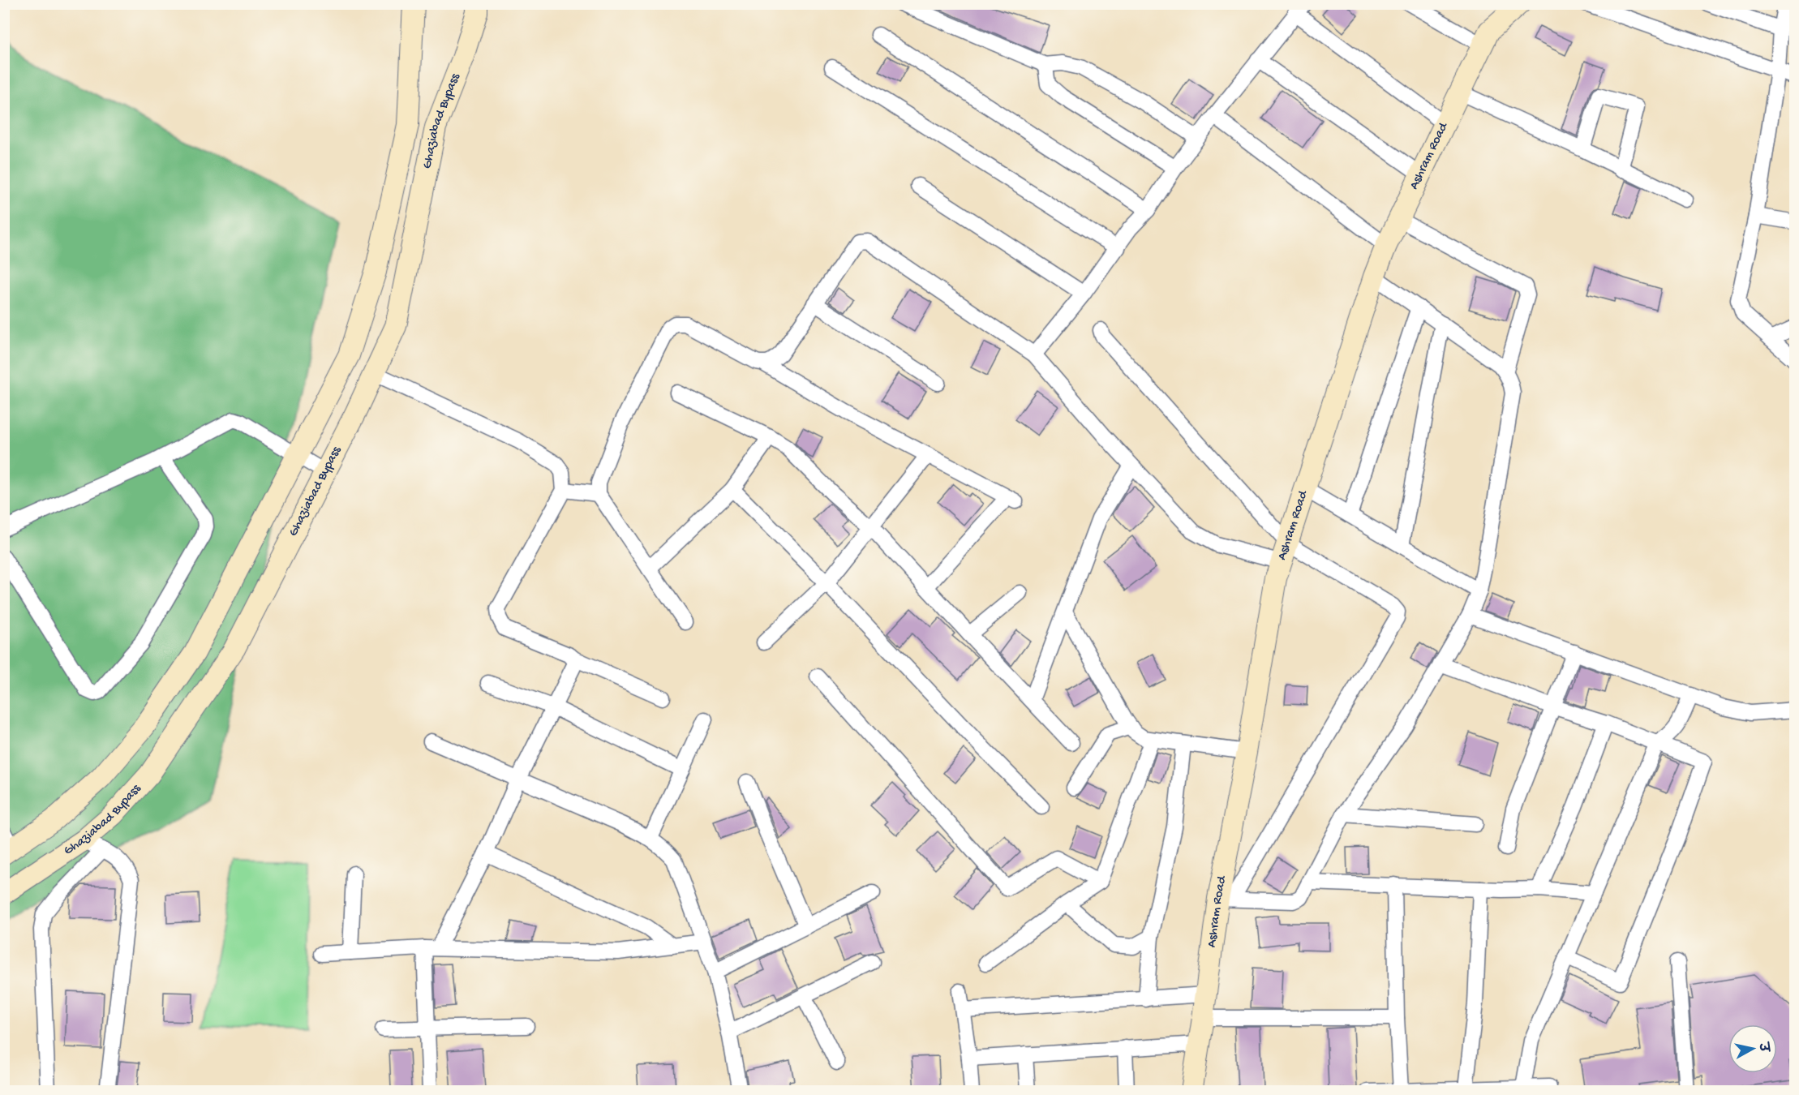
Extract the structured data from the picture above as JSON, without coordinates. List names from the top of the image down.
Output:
{
  "streets": {
    "main road": ["Ghaziabad Bypass", "Ashram Road"]
  },
  "north": "right"
}
